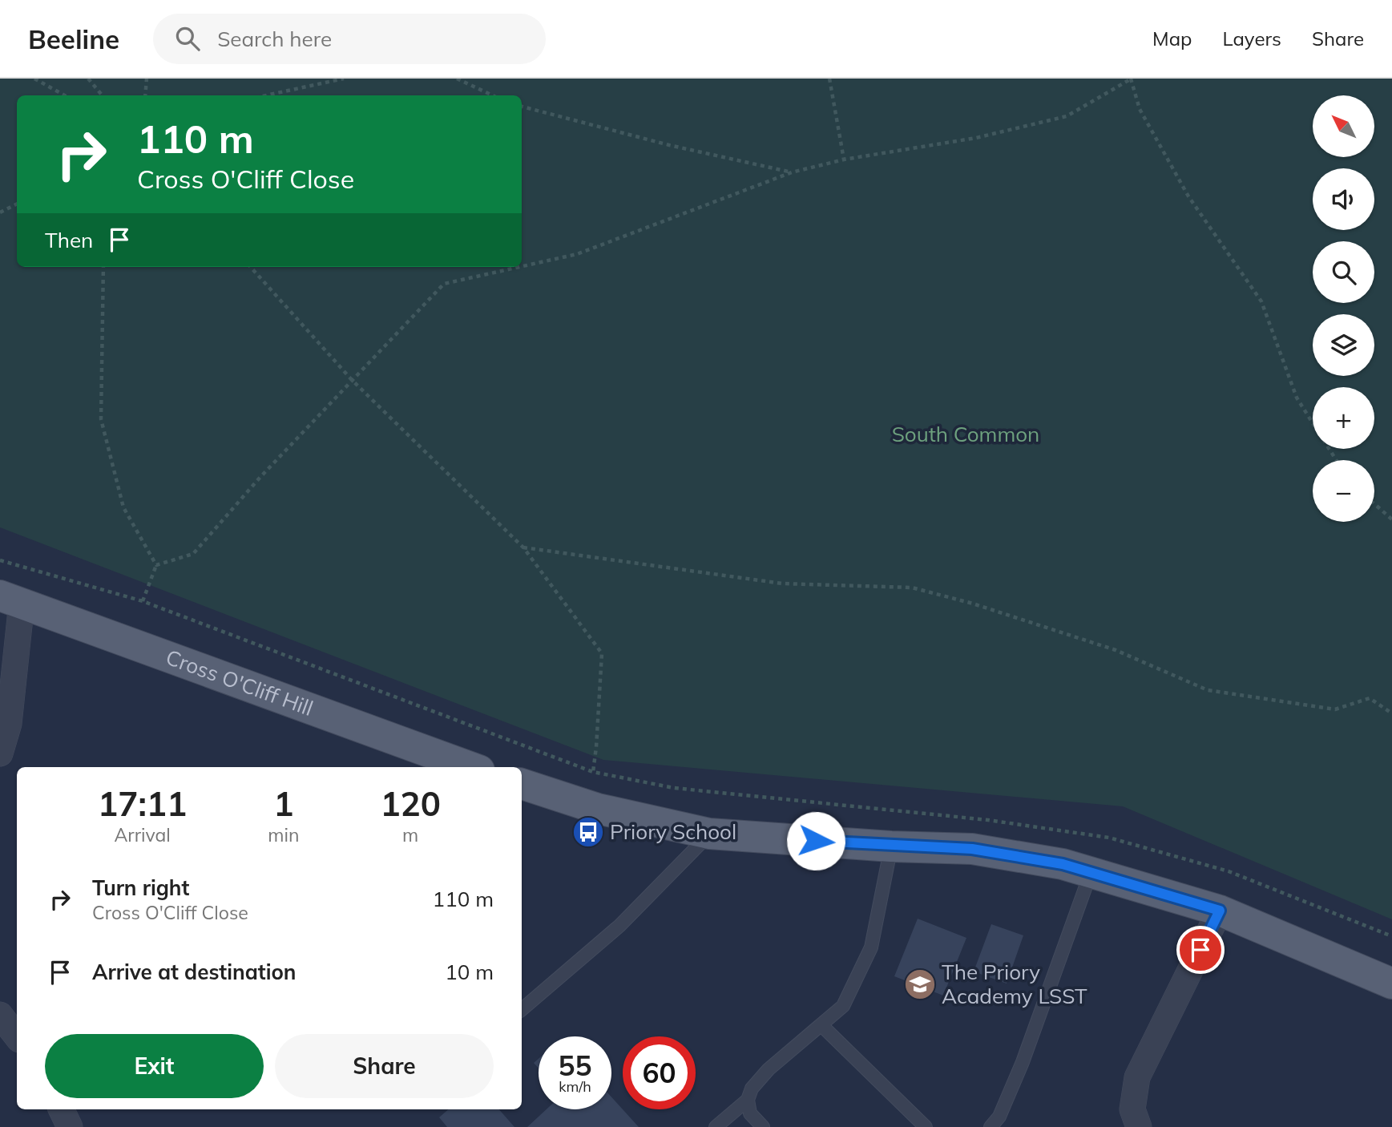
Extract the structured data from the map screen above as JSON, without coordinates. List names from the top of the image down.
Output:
{
  "streets": {
    "main road": ["Cross O'Cliff Hill"]
  },
  "parks": ["South Common"],
  "places": {
    "bus stop": ["Priory School"],
    "school or university": ["The Priory Academy LSST"]
  },
  "north": "top left",
  "page": {
    "header": "Beeline",
    "search": "Search here",
    "nav": ["Map", "Layers", "Share"],
    "map_buttons": ["+", "−"],
    "turn": ["110 m", "Cross O'Cliff Close"],
    "then": "Then",
    "eta": [
      "17:11",
      "Arrival",
      "1",
      "min",
      "120",
      "m"
    ],
    "list": [
      {
        "name": "Turn right",
        "note": "Cross O'Cliff Close",
        "value": "110 m"
      },
      {
        "name": "Arrive at destination",
        "value": "10 m"
      }
    ],
    "buttons": ["Exit", "Share"],
    "speed": "55 km/h",
    "limit": "60"
  }
}
